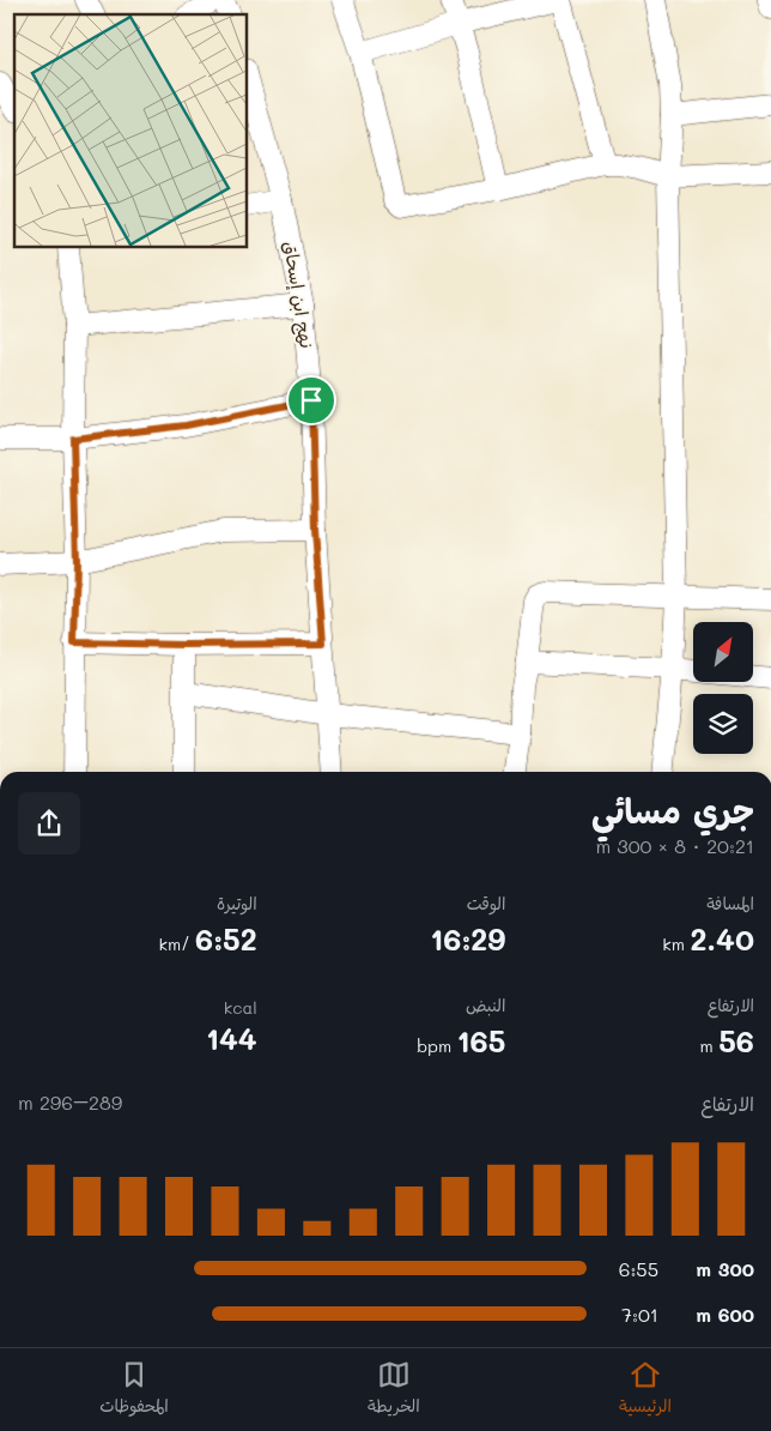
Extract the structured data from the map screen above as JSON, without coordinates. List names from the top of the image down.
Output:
{
  "streets": {
    "street": ["نهج ابن إسحاق"]
  },
  "north": "top right",
  "page": {
    "heading": ["جري مسائي", "20:21 · 8 × 300 m"],
    "stats": [
      ["المسافة", "2.40 km"],
      ["الوقت", "16:29"],
      ["الوتيرة", "6:52 /km"],
      ["الارتفاع", "56 m"],
      ["النبض", "165 bpm"],
      ["kcal", "144"]
    ],
    "chart": ["الارتفاع", "289–296 m"],
    "list": [
      {
        "name": "300 m",
        "note": "6:55"
      },
      {
        "name": "600 m",
        "note": "7:01"
      }
    ],
    "tabs": ["الرئيسية", "الخريطة", "المحفوظات"]
  }
}
